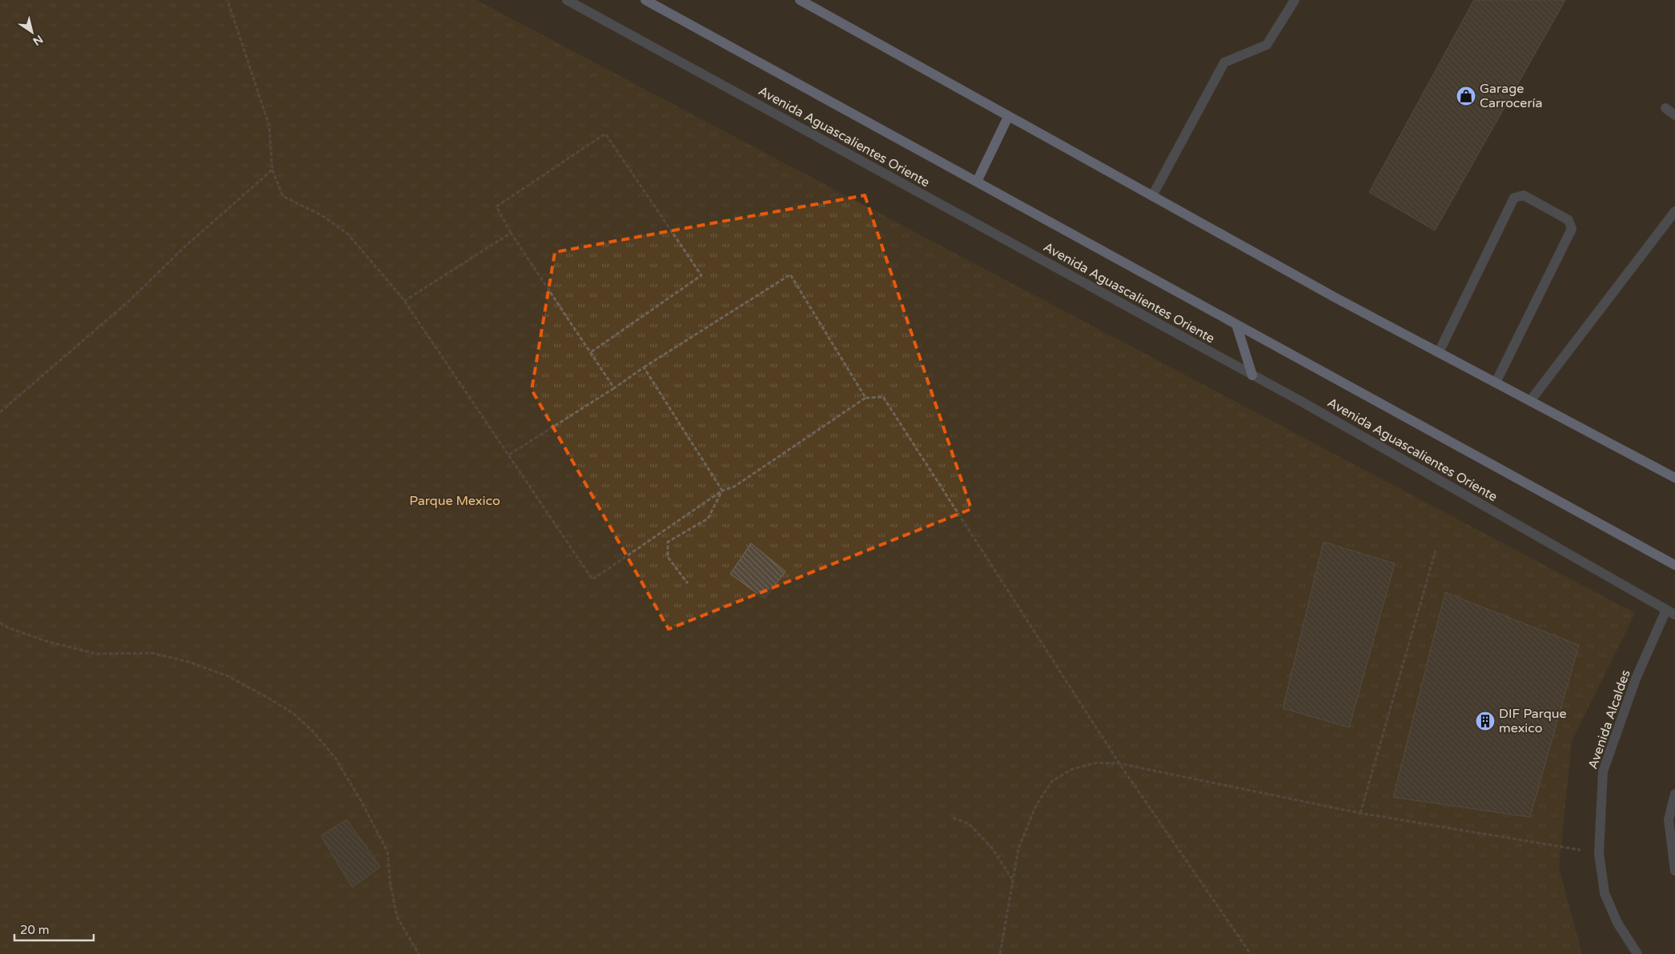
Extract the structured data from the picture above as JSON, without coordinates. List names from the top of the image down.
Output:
{
  "streets": {
    "main road": ["Avenida Aguascalientes Oriente"],
    "street": ["Avenida Alcaldes"]
  },
  "crossings": [
    ["Avenida Aguascalientes Oriente", "Avenida Alcaldes"]
  ],
  "parks": ["Parque Mexico"],
  "places": {
    "shop": ["Garage Carrocería"],
    "building": ["DIF Parque mexico"]
  },
  "scale_bar": "20 m",
  "north": "bottom right"
}
